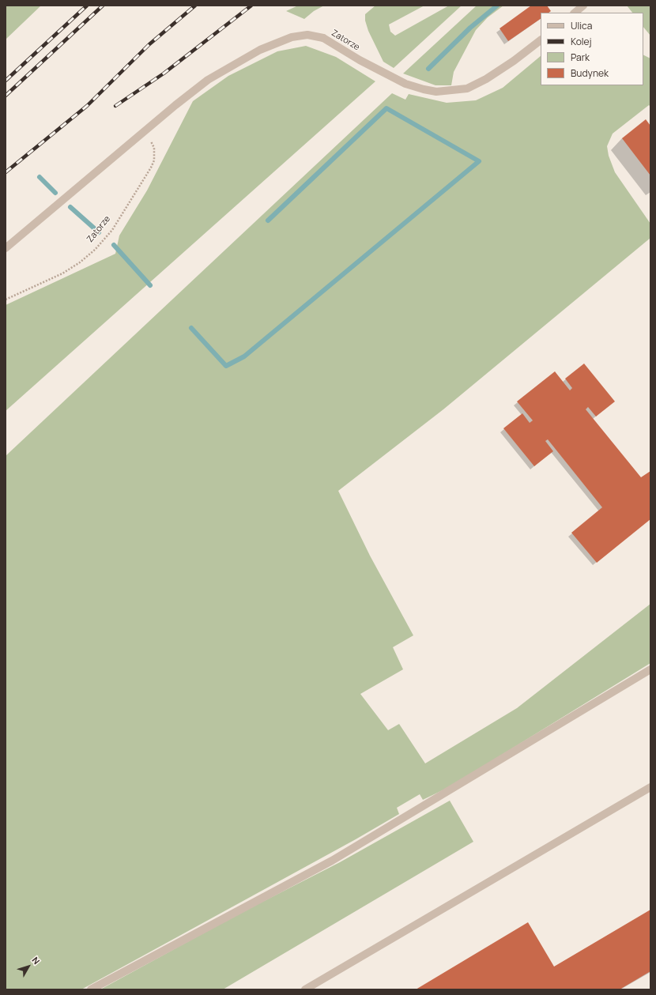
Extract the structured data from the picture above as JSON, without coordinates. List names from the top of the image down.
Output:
{
  "streets": {
    "street": ["Zatorze"]
  },
  "legend": [
    "Ulica",
    "Kolej",
    "Park",
    "Budynek"
  ],
  "north": "top right"
}
